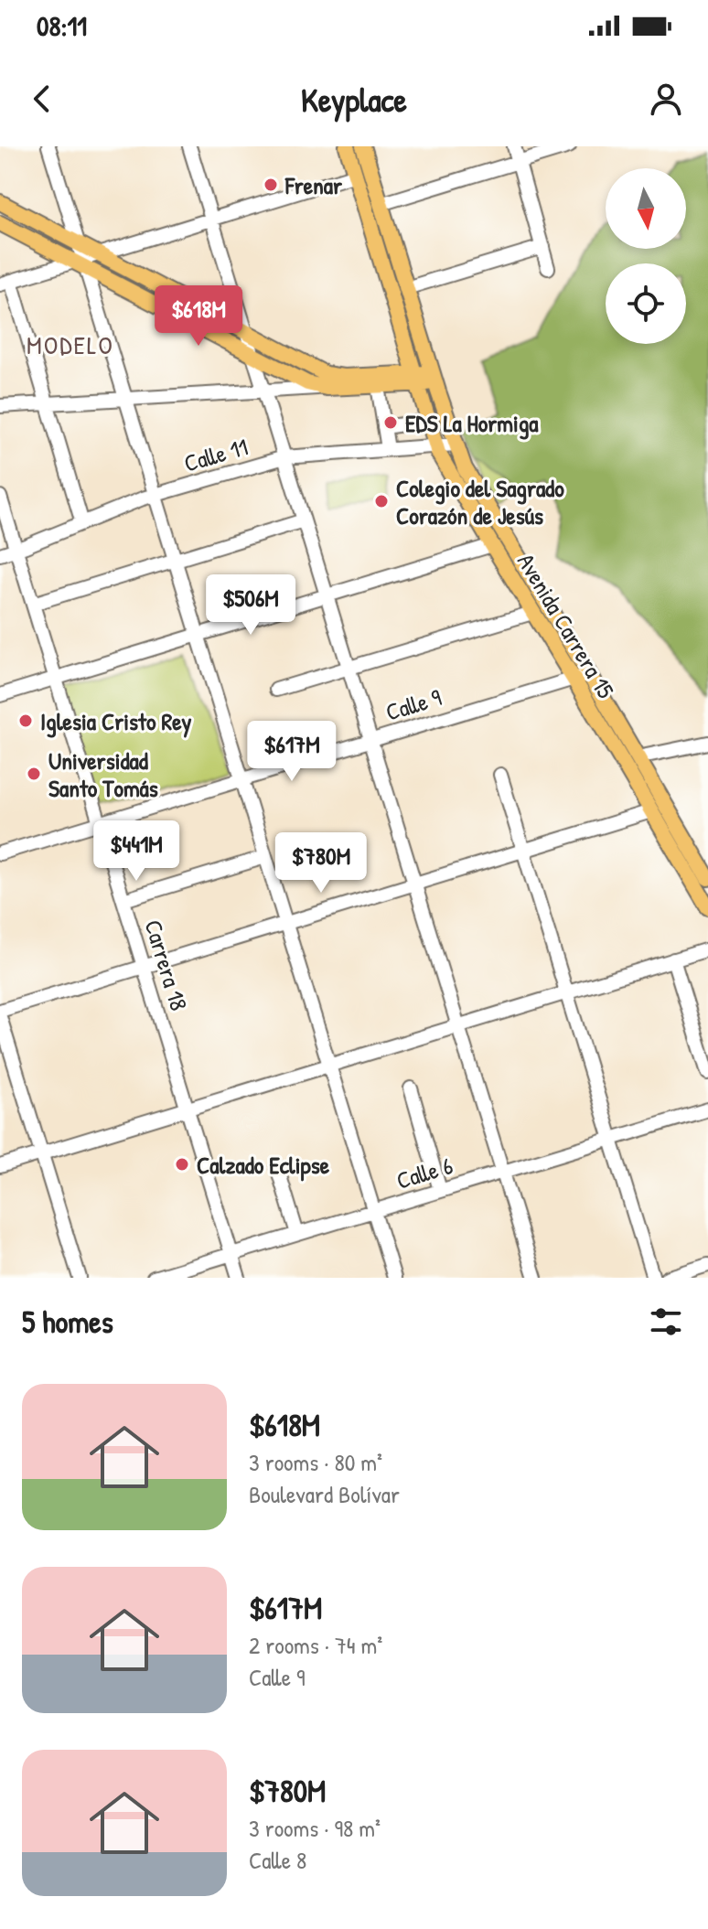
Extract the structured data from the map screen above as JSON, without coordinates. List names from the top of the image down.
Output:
{
  "streets": {
    "main road": ["Avenida Carrera 15"],
    "street": [
      "Calle 11",
      "Calle 9",
      "Carrera 18",
      "Calle 6"
    ]
  },
  "crossings": [
    ["Calle 11", "Avenida Carrera 15"],
    ["Calle 11", "Carrera 18"],
    ["Avenida Carrera 15", "Calle 9"],
    ["Calle 9", "Carrera 18"],
    ["Carrera 18", "Calle 6"]
  ],
  "districts": ["MODELO"],
  "places": [
    "Frenar",
    "EDS La Hormiga",
    "Colegio del Sagrado Corazón de Jesús",
    "Iglesia Cristo Rey",
    "Universidad Santo Tomás",
    "Calzado Eclipse"
  ],
  "north": "bottom",
  "page": {
    "status": "08:11",
    "header": "Keyplace",
    "price": [
      "$618M",
      "$506M",
      "$617M",
      "$441M",
      "$780M"
    ],
    "heading": "5 homes",
    "list": [
      {
        "name": "$618M",
        "note": "3 rooms · 80 m² · Boulevard Bolívar"
      },
      {
        "name": "$617M",
        "note": "2 rooms · 74 m² · Calle 9"
      },
      {
        "name": "$780M",
        "note": "3 rooms · 98 m² · Calle 8"
      }
    ]
  }
}
